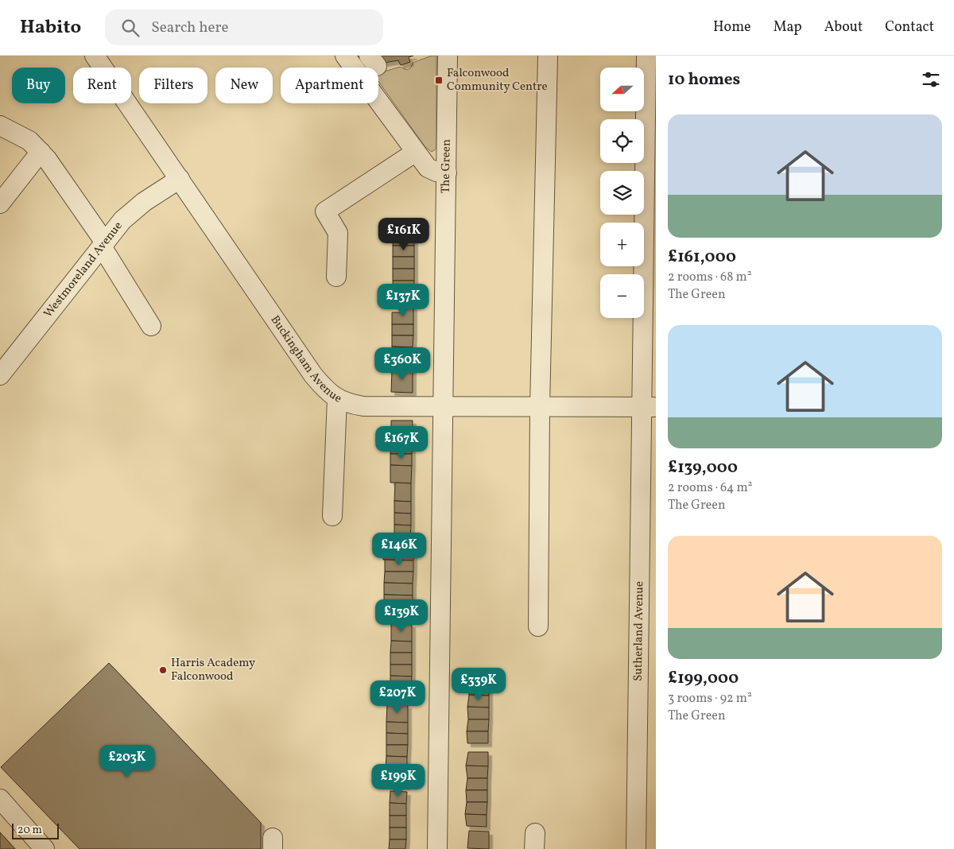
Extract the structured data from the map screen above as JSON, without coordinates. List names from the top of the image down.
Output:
{
  "streets": {
    "street": [
      "The Green",
      "Westmoreland Avenue",
      "Buckingham Avenue",
      "Sutherland Avenue"
    ]
  },
  "crossings": [
    ["The Green", "Buckingham Avenue"],
    ["Westmoreland Avenue", "Buckingham Avenue"],
    ["Buckingham Avenue", "Sutherland Avenue"]
  ],
  "places": {
    "transit": ["Falconwood Community Centre"],
    "other": ["Harris Academy Falconwood"]
  },
  "scale_bar": "20 m",
  "north": "left",
  "page": {
    "header": "Habito",
    "search": "Search here",
    "nav": [
      "Home",
      "Map",
      "About",
      "Contact"
    ],
    "heading": "10 homes",
    "map_buttons": ["+", "−"],
    "chip": [
      "Buy",
      "Rent",
      "Filters",
      "New",
      "Apartment"
    ],
    "list": [
      {
        "name": "£161,000",
        "note": "2 rooms · 68 m² · The Green"
      },
      {
        "name": "£139,000",
        "note": "2 rooms · 64 m² · The Green"
      },
      {
        "name": "£199,000",
        "note": "3 rooms · 92 m² · The Green"
      }
    ],
    "price": [
      "£161K",
      "£137K",
      "£360K",
      "£167K",
      "£146K",
      "£139K",
      "£339K",
      "£207K",
      "£203K",
      "£199K"
    ],
    "scale": "20 m"
  }
}
